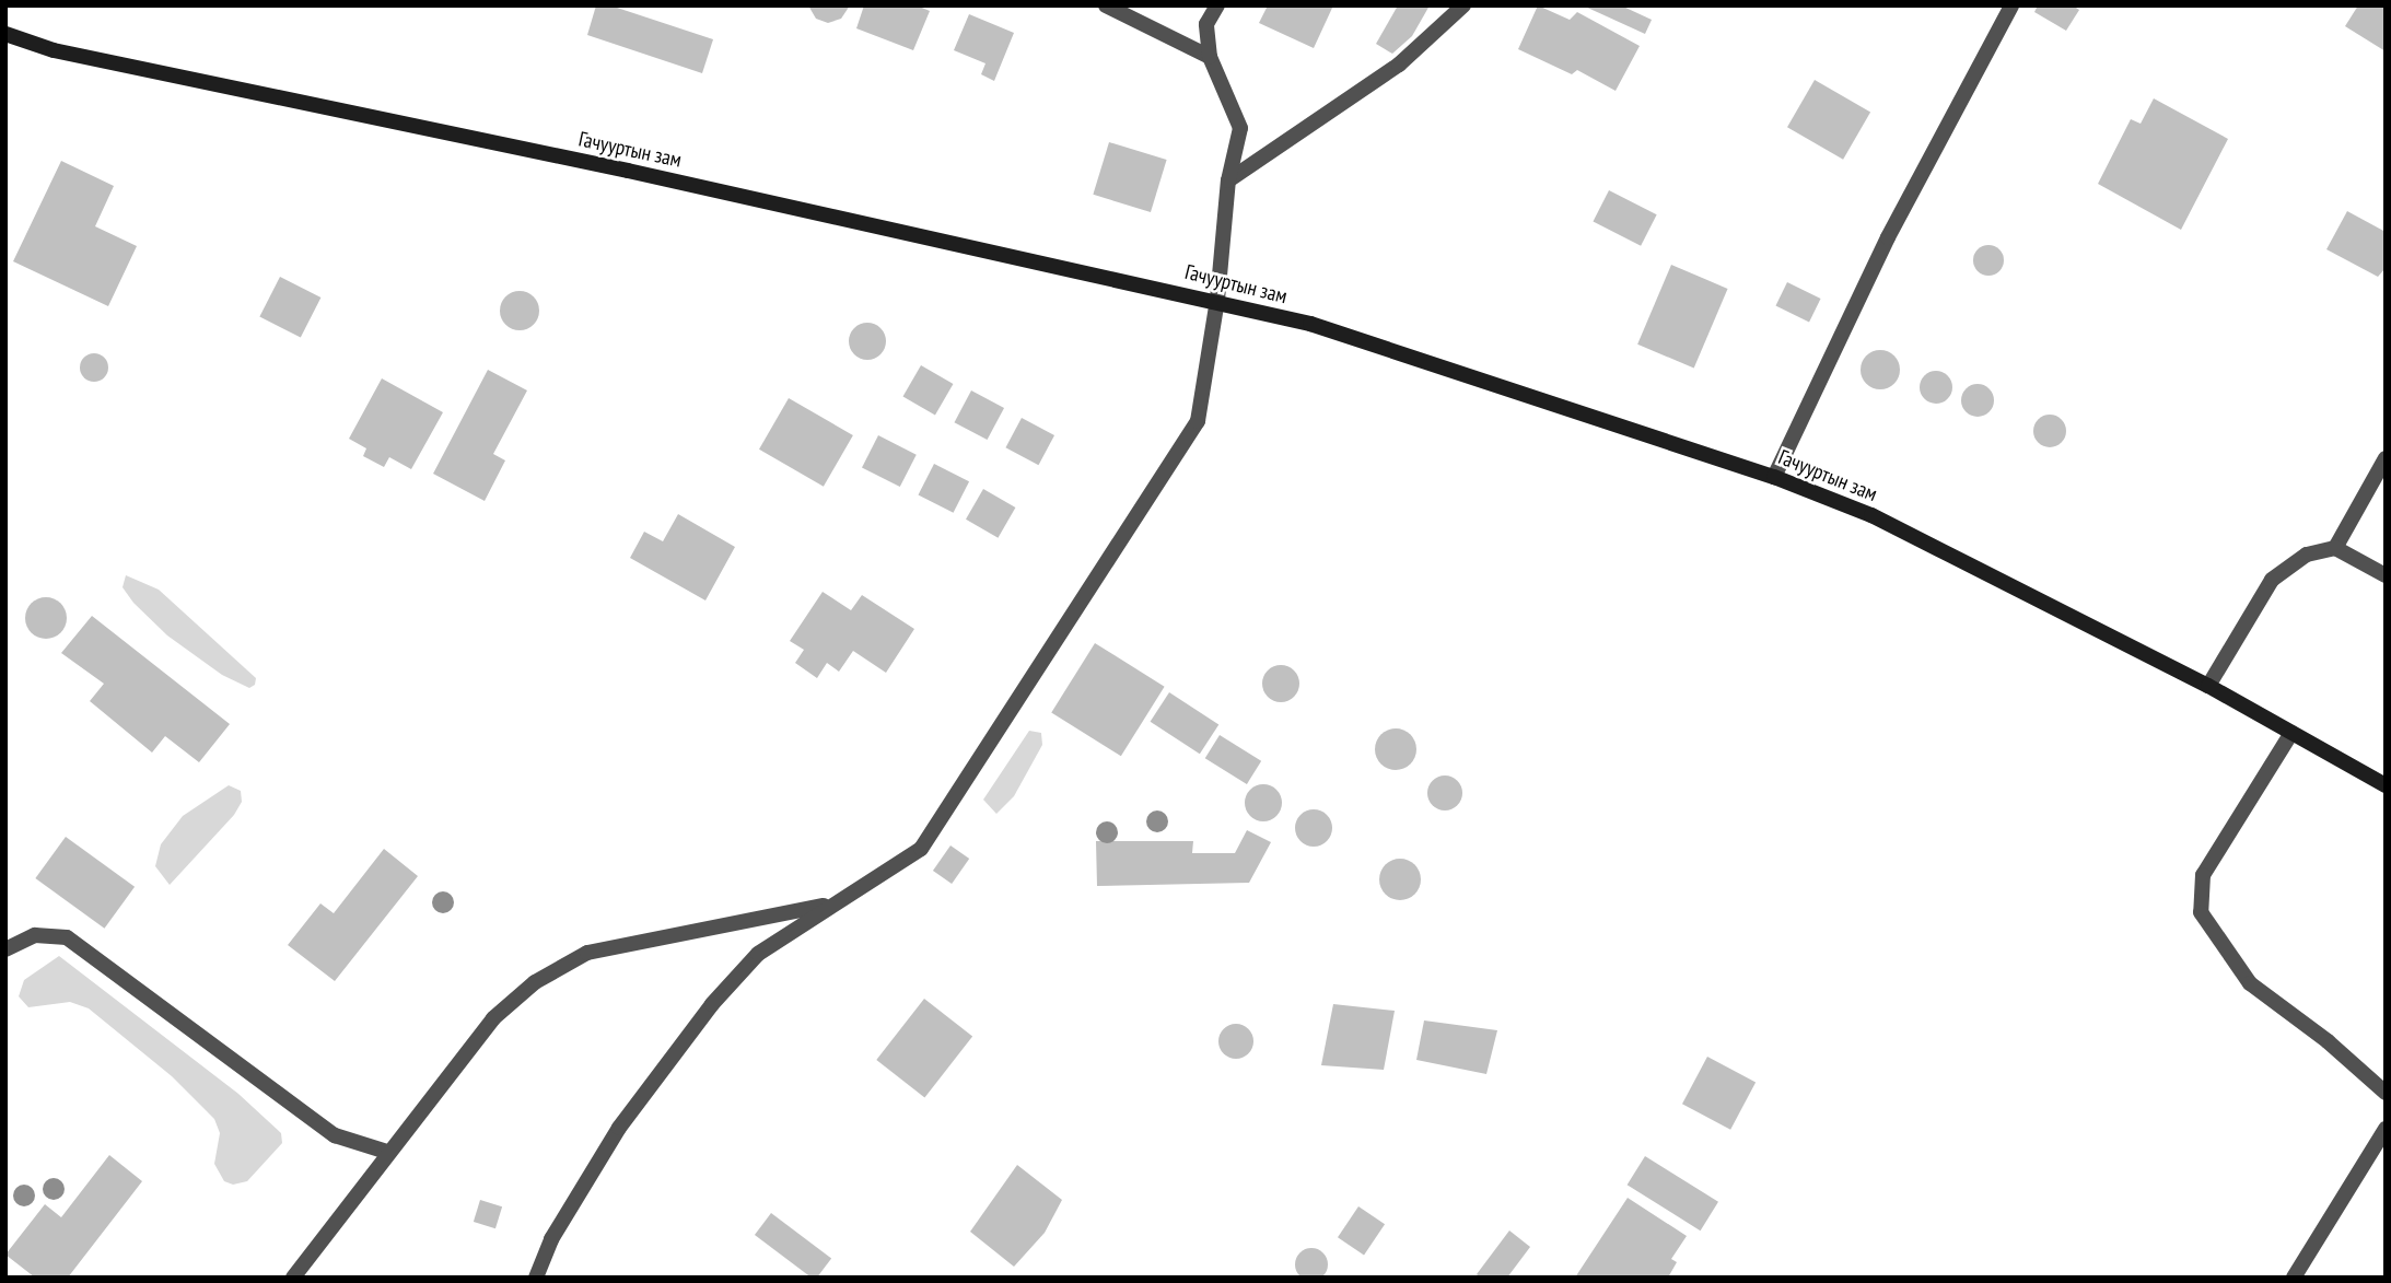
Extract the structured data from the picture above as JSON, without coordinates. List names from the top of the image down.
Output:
{
  "streets": {
    "main road": ["Гачууртын зам"]
  }
}
